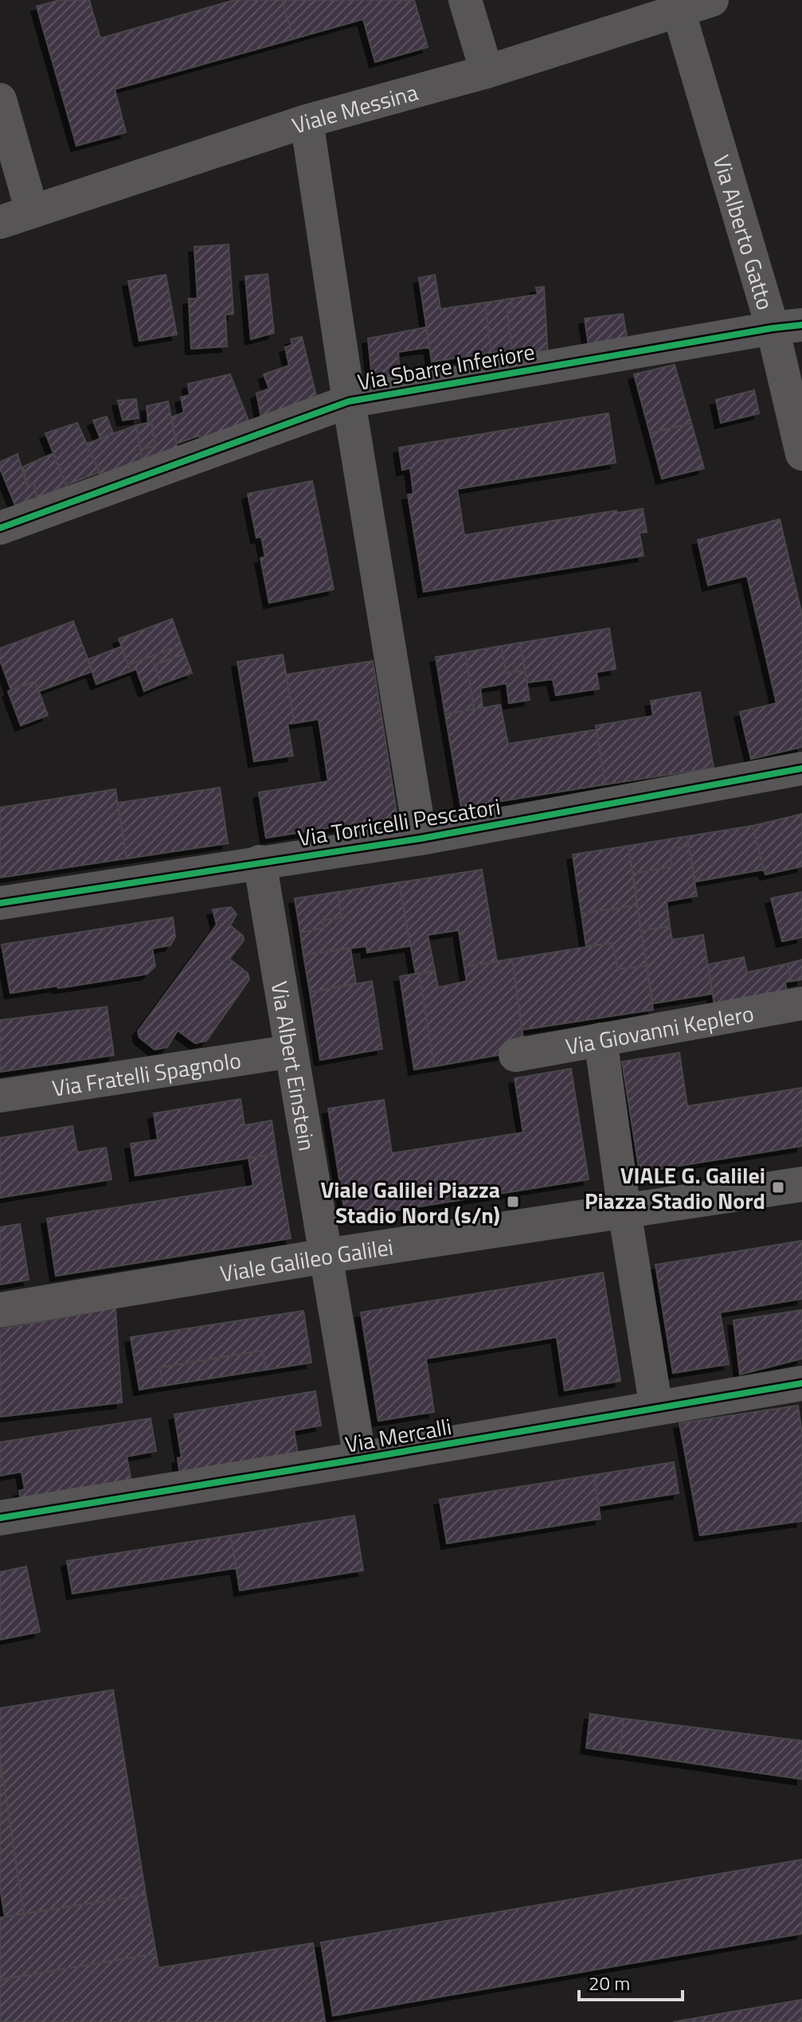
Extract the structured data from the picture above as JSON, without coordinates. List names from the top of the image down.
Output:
{
  "streets": {
    "street": [
      "Viale Messina",
      "Via Alberto Gatto",
      "Via Sbarre Inferiore",
      "Via Torricelli Pescatori",
      "Via Giovanni Keplero",
      "Via Albert Einstein",
      "Via Fratelli Spagnolo",
      "Viale Galileo Galilei",
      "Via Mercalli"
    ]
  },
  "crossings": [
    ["Viale Messina", "Via Alberto Gatto"],
    ["Via Alberto Gatto", "Via Sbarre Inferiore"],
    ["Via Torricelli Pescatori", "Via Albert Einstein"],
    ["Via Albert Einstein", "Via Fratelli Spagnolo"],
    ["Via Albert Einstein", "Viale Galileo Galilei"],
    ["Via Albert Einstein", "Via Mercalli"]
  ],
  "places": {
    "transit": ["VIALE G. Galilei Piazza Stadio Nord", "Viale Galilei Piazza Stadio Nord (s/n)"]
  },
  "scale_bar": "20 m"
}
